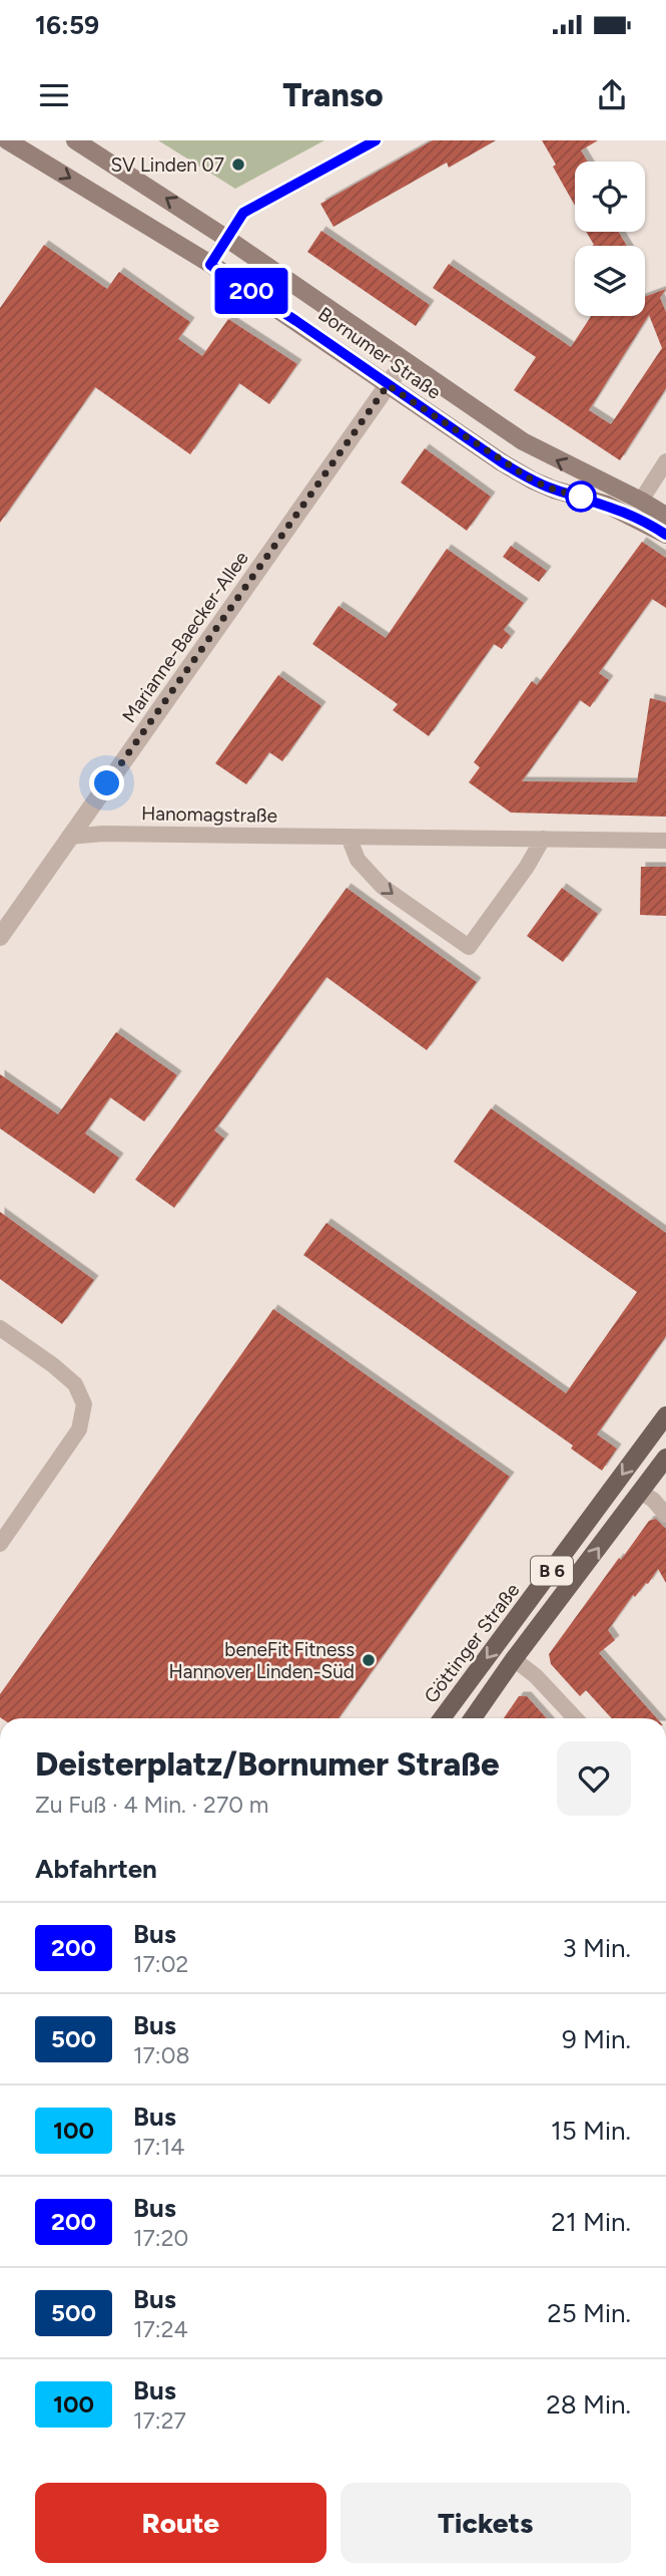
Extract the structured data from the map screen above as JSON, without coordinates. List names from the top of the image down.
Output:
{
  "streets": {
    "main road": ["Bornumer Straße", "B 6", "Göttinger Straße"],
    "street": ["Marianne-Baecker-Allee", "Hanomagstraße"]
  },
  "crossings": [
    ["Bornumer Straße", "Marianne-Baecker-Allee"],
    ["Marianne-Baecker-Allee", "Hanomagstraße"]
  ],
  "places": ["SV Linden 07", "beneFit Fitness Hannover Linden-Süd"],
  "lines": ["bus line 200"],
  "page": {
    "status": "16:59",
    "header": "Transo",
    "on_map": "200",
    "heading": [
      ["Deisterplatz/Bornumer Straße", "Zu Fuß · 4 Min. · 270 m"],
      "Abfahrten"
    ],
    "list": [
      {
        "mark": "200",
        "name": "Bus",
        "note": "17:02",
        "value": "3 Min."
      },
      {
        "mark": "500",
        "name": "Bus",
        "note": "17:08",
        "value": "9 Min."
      },
      {
        "mark": "100",
        "name": "Bus",
        "note": "17:14",
        "value": "15 Min."
      },
      {
        "mark": "200",
        "name": "Bus",
        "note": "17:20",
        "value": "21 Min."
      },
      {
        "mark": "500",
        "name": "Bus",
        "note": "17:24",
        "value": "25 Min."
      },
      {
        "mark": "100",
        "name": "Bus",
        "note": "17:27",
        "value": "28 Min."
      }
    ],
    "buttons": ["Route", "Tickets"]
  }
}
